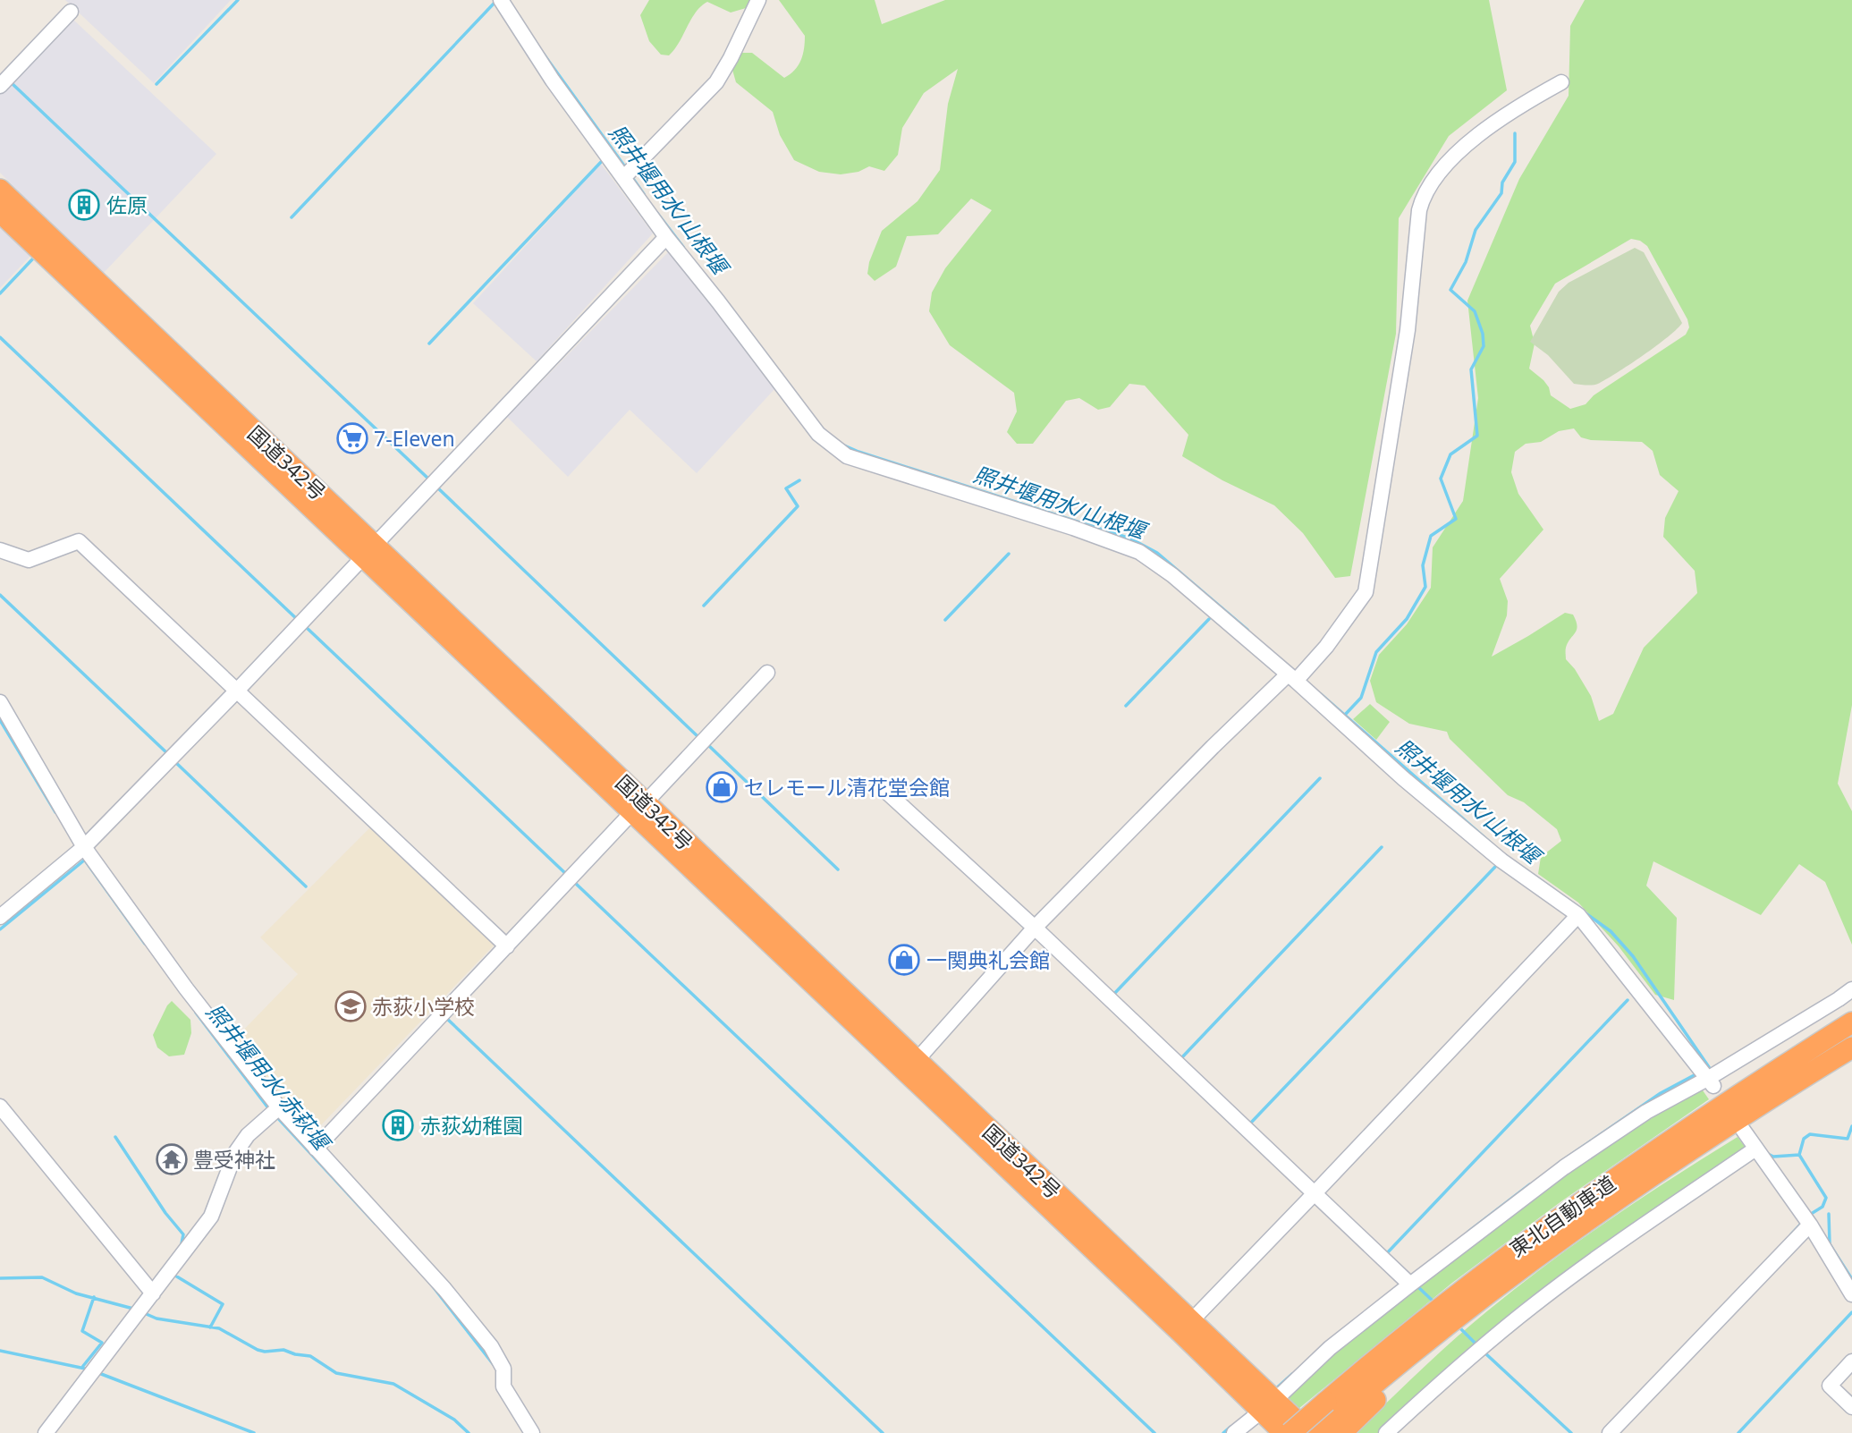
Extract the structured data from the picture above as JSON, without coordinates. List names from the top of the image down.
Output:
{
  "streets": {
    "highway": ["国道342号", "東北自動車道"]
  },
  "water": ["照井堰用水/山根堰", "照井堰用水/赤萩堰"],
  "places": {
    "building": ["佐原", "赤荻幼稚園"],
    "supermarket": ["7-Eleven"],
    "shop": ["セレモール清花堂会館", "一関典礼会館"],
    "school or university": ["赤荻小学校"],
    "temple": ["豊受神社"]
  }
}
